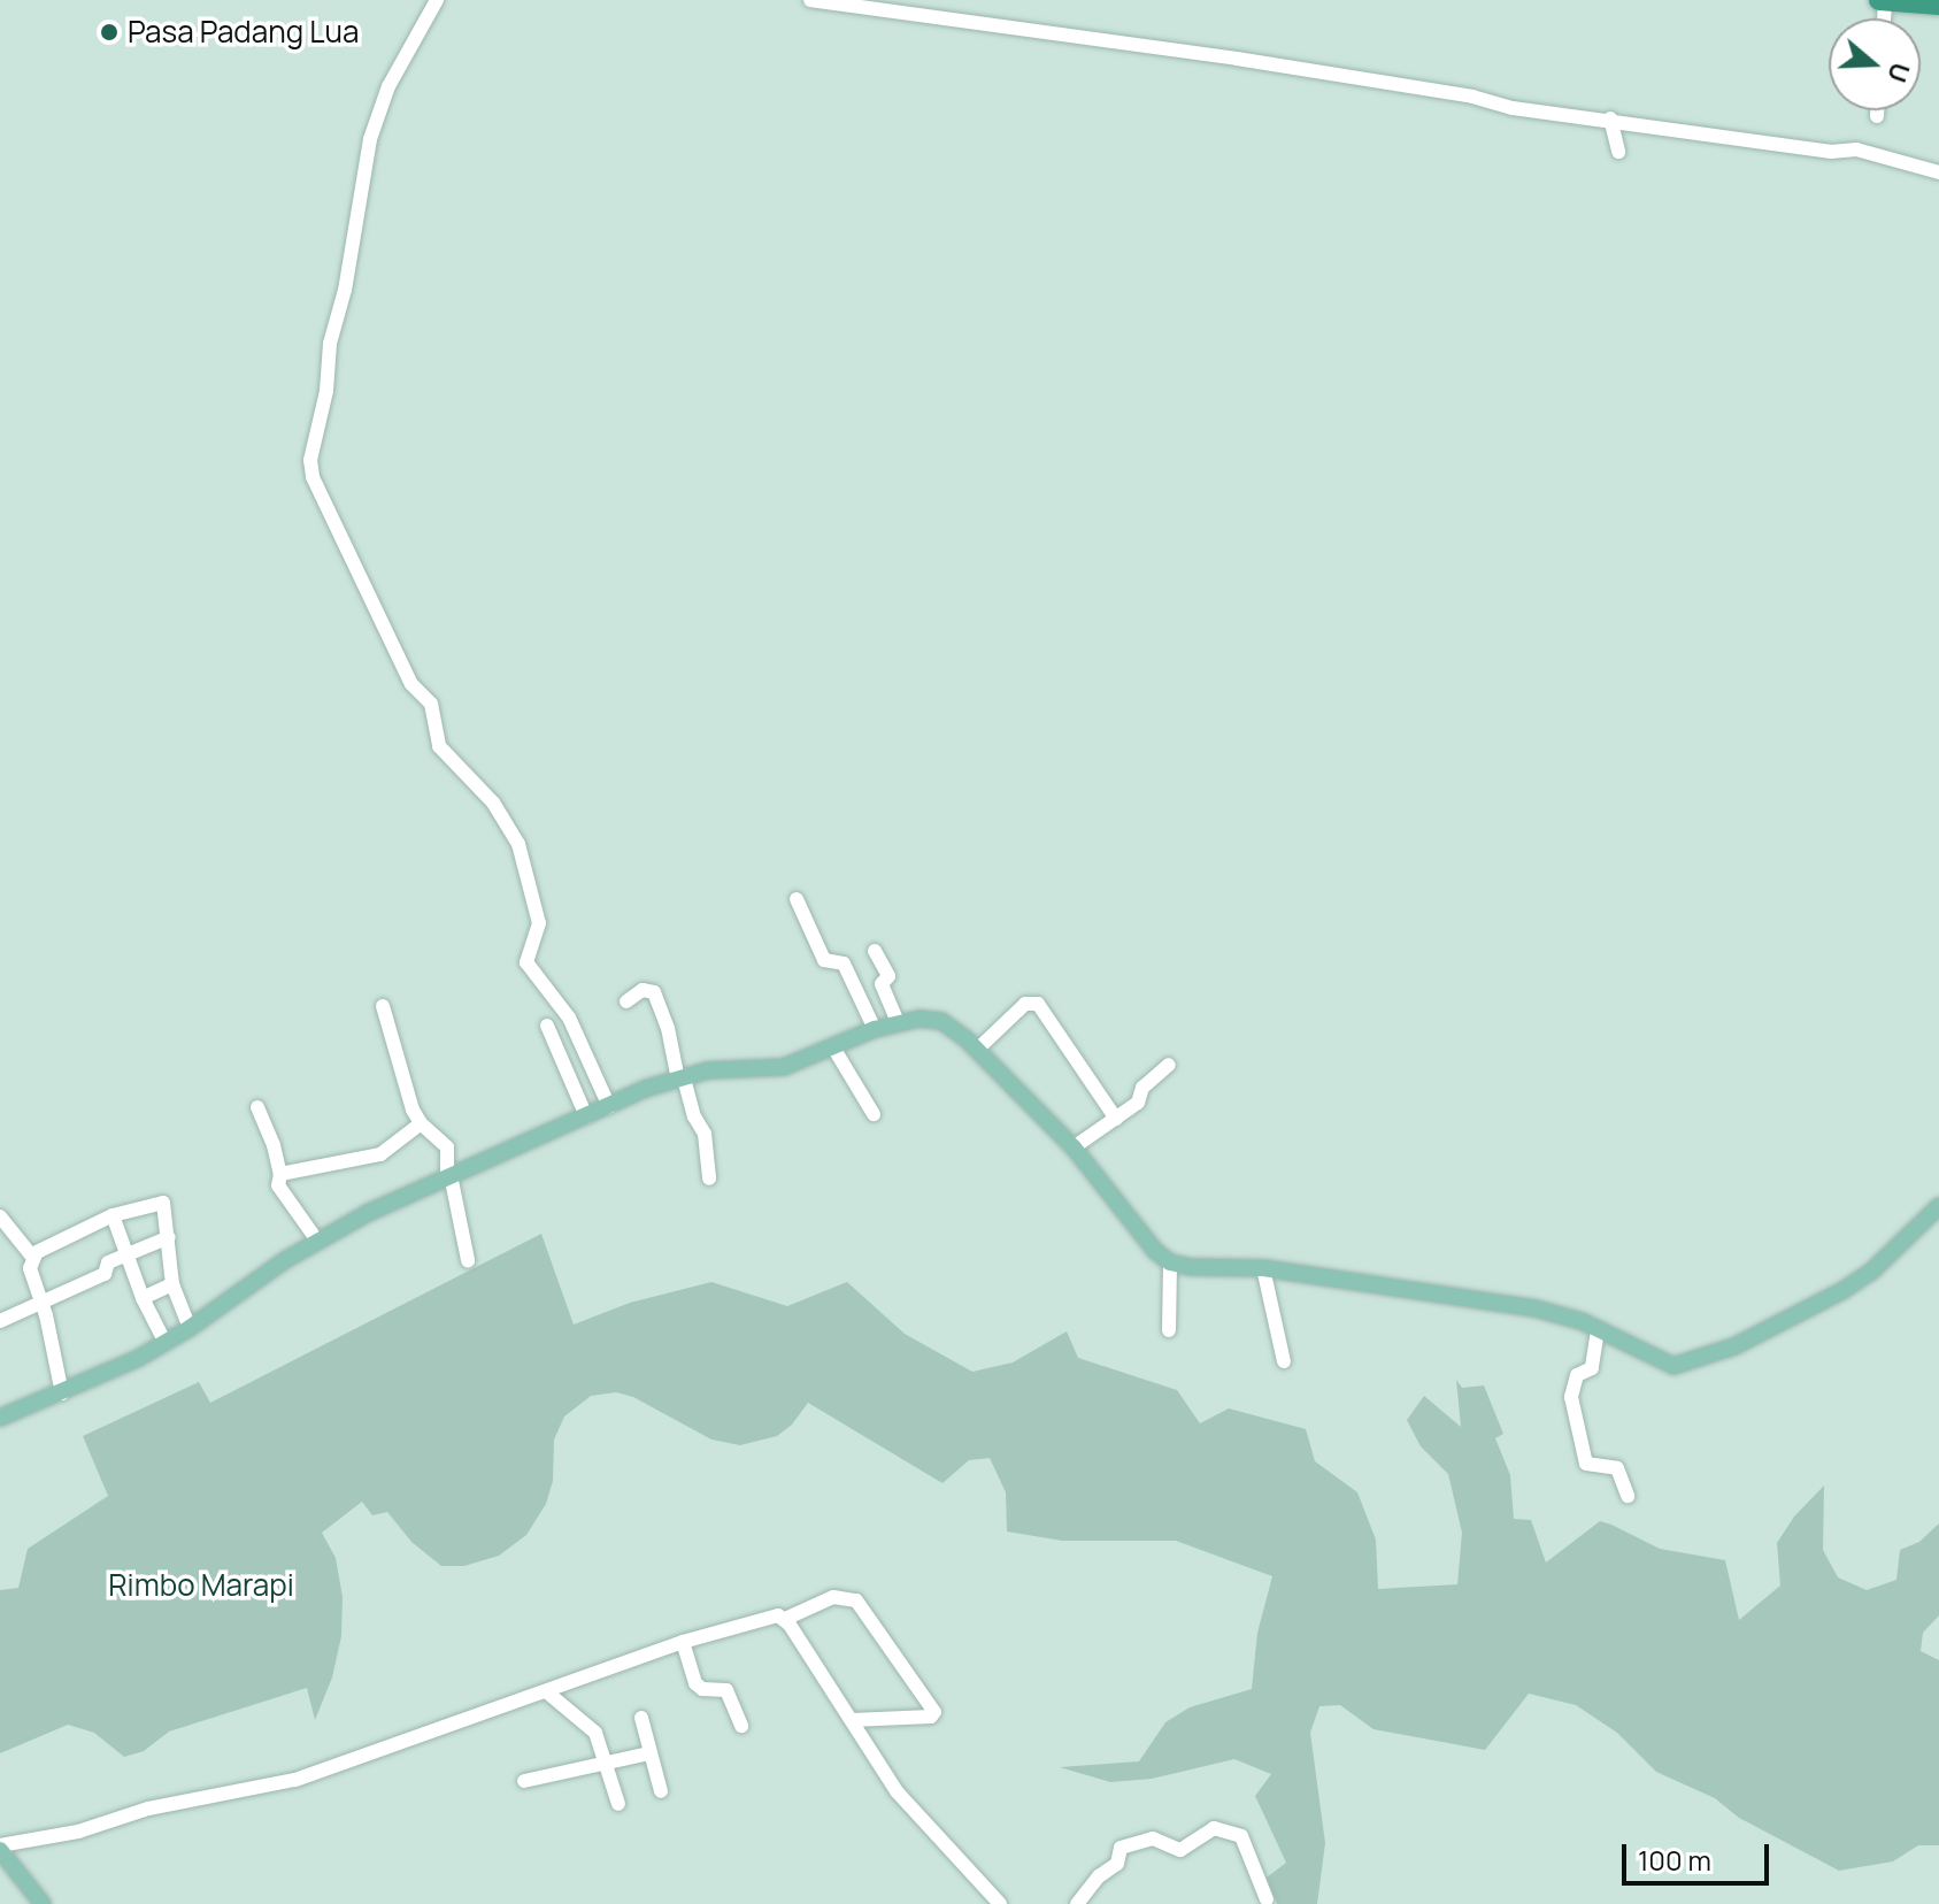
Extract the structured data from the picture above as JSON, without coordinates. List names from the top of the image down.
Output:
{
  "parks": ["Rimbo Marapi"],
  "places": ["Pasa Padang Lua"],
  "scale_bar": "100 m",
  "north": "right"
}
